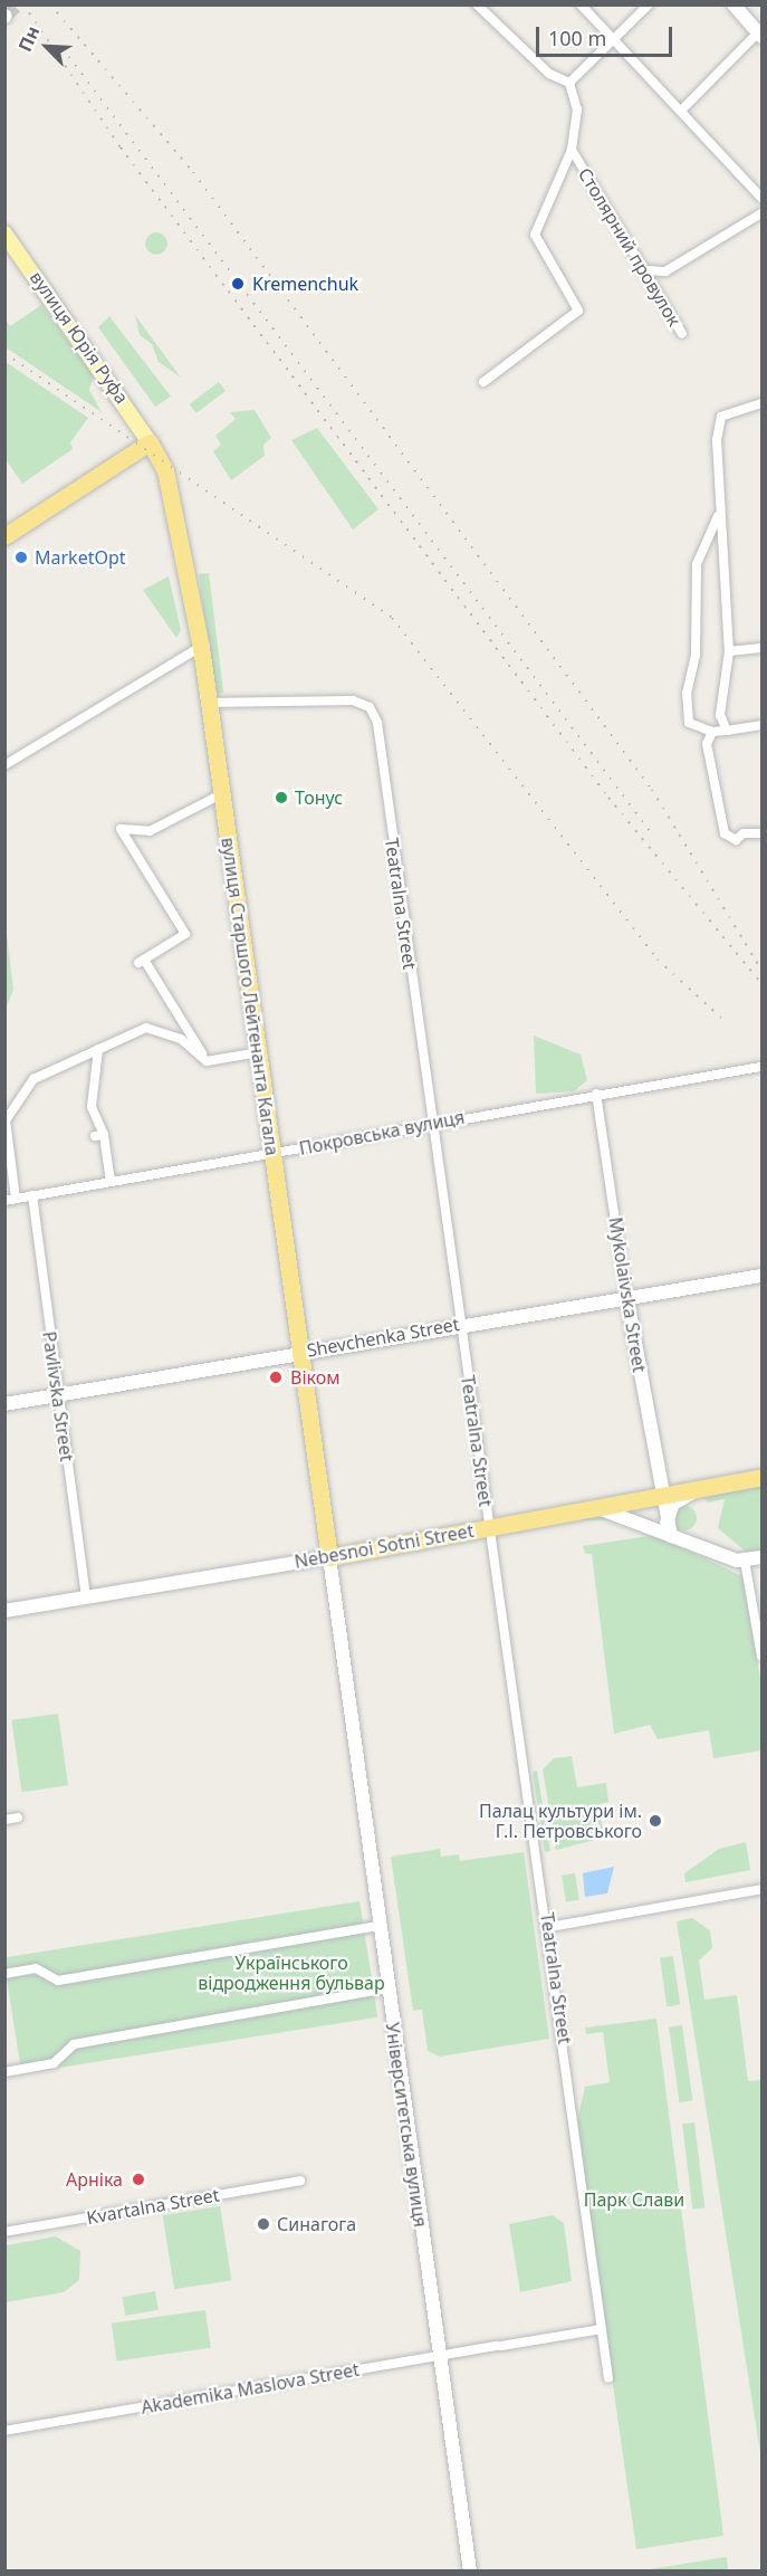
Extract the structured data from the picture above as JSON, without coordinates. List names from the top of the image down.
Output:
{
  "streets": {
    "highway": ["вулиця Старшого Лейтенанта Кагала", "Nebesnoi Sotni Street"],
    "main road": ["вулиця Юрія Руфа"],
    "street": [
      "Столярний провулок",
      "Teatralna Street",
      "Покровська вулиця",
      "Mykolaivska Street",
      "Shevchenka Street",
      "Pavlivska Street",
      "Університетська вулиця",
      "Kvartalna Street",
      "Akademika Maslova Street"
    ]
  },
  "crossings": [
    ["вулиця Юрія Руфа", "вулиця Старшого Лейтенанта Кагала"],
    ["Teatralna Street", "вулиця Старшого Лейтенанта Кагала"],
    ["Teatralna Street", "Покровська вулиця"],
    ["Teatralna Street", "Shevchenka Street"],
    ["Teatralna Street", "Nebesnoi Sotni Street"],
    ["Teatralna Street", "Akademika Maslova Street"],
    ["вулиця Старшого Лейтенанта Кагала", "Покровська вулиця"],
    ["вулиця Старшого Лейтенанта Кагала", "Shevchenka Street"],
    ["вулиця Старшого Лейтенанта Кагала", "Nebesnoi Sotni Street"],
    ["вулиця Старшого Лейтенанта Кагала", "Університетська вулиця"],
    ["Покровська вулиця", "Mykolaivska Street"],
    ["Покровська вулиця", "Pavlivska Street"],
    ["Mykolaivska Street", "Shevchenka Street"],
    ["Mykolaivska Street", "Nebesnoi Sotni Street"],
    ["Shevchenka Street", "Pavlivska Street"],
    ["Pavlivska Street", "Nebesnoi Sotni Street"],
    ["Nebesnoi Sotni Street", "Університетська вулиця"],
    ["Університетська вулиця", "Akademika Maslova Street"]
  ],
  "parks": ["Українського відродження бульвар", "Парк Слави"],
  "places": [
    "Kremenchuk",
    "MarketOpt",
    "Тонус",
    "Віком",
    "Палац культури ім. Г.І. Петровського",
    "Арніка",
    "Синагога"
  ],
  "scale_bar": "100 m",
  "north": "top left"
}
